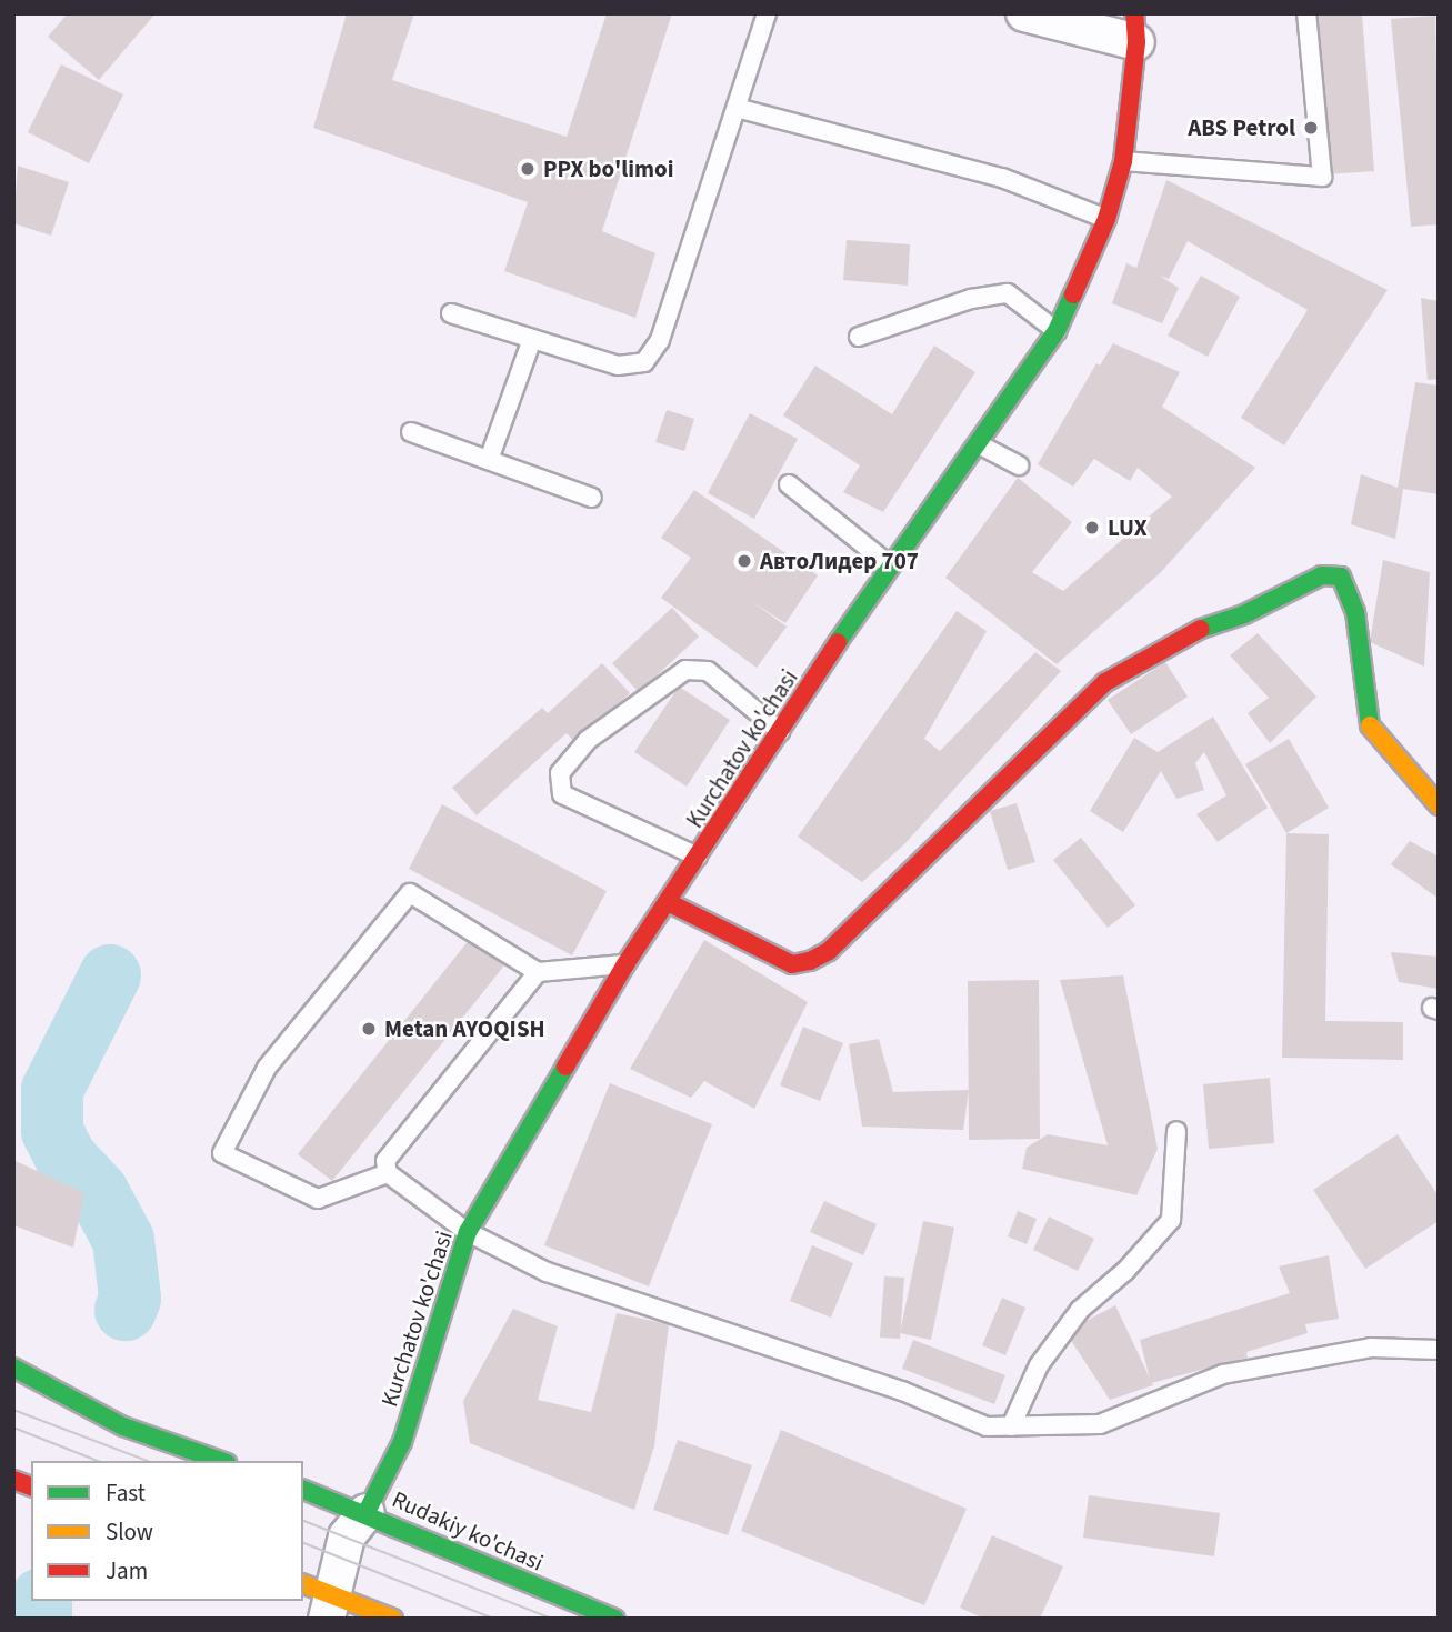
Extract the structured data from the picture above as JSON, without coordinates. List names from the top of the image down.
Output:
{
  "streets": {
    "main road": ["Kurchatov ko'chasi", "Rudakiy ko'chasi"]
  },
  "crossings": [
    ["Kurchatov ko'chasi", "Rudakiy ko'chasi"]
  ],
  "places": [
    "ABS Petrol",
    "PPX bo'limoi",
    "LUX",
    "АвтоЛидер 707",
    "Metan AYOQISH"
  ],
  "legend": ["Fast", "Slow", "Jam"]
}
